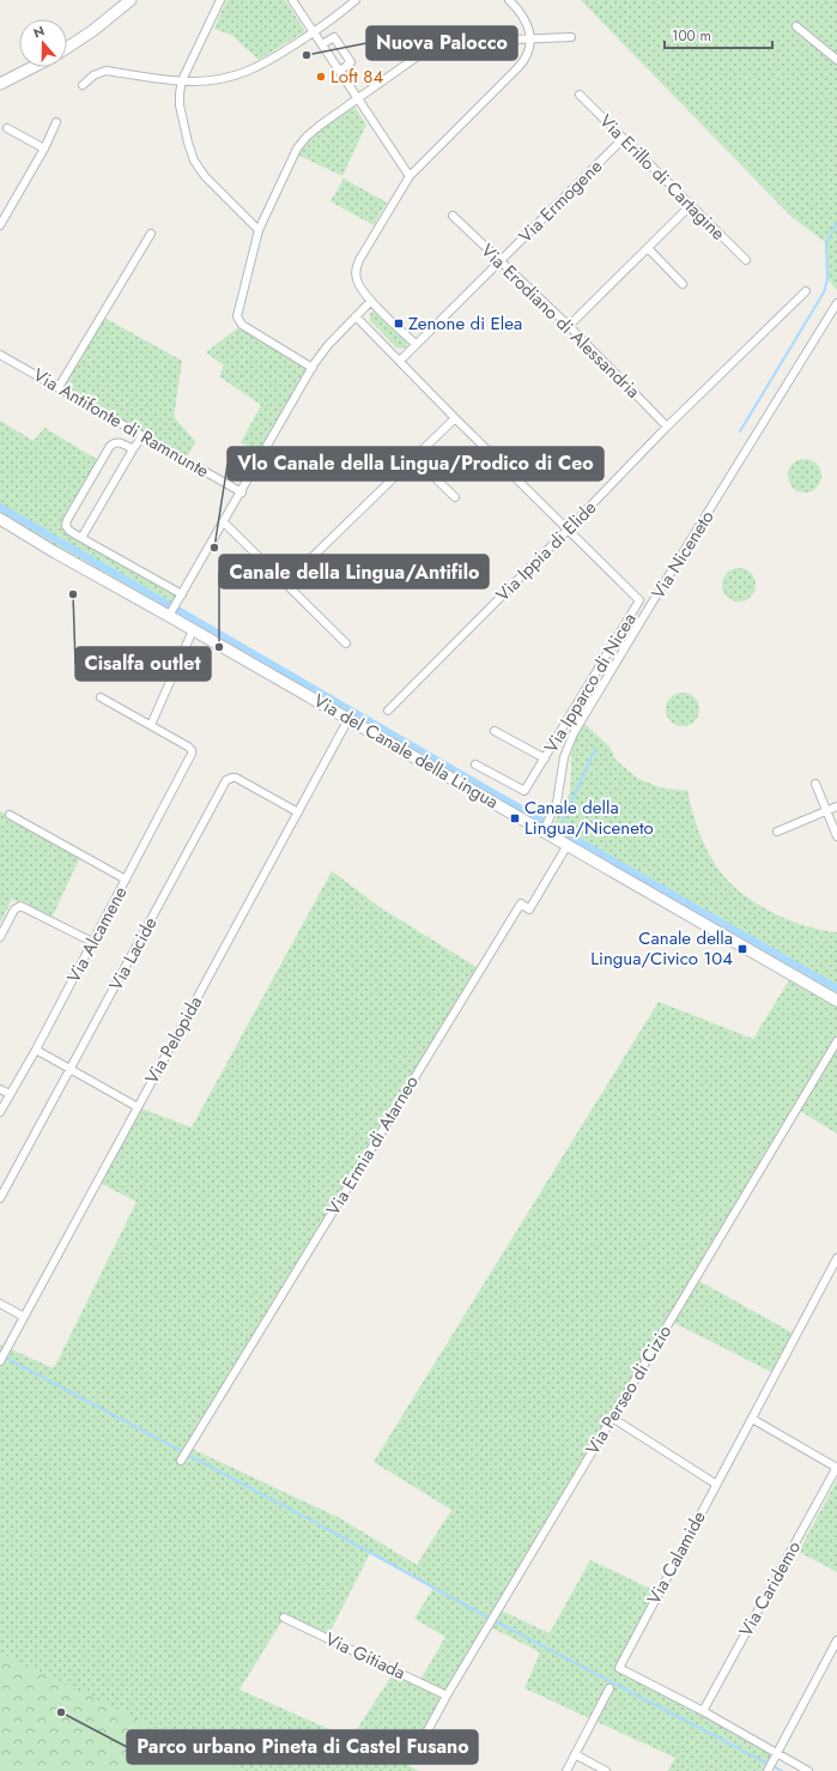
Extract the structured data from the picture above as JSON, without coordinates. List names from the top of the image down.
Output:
{
  "streets": {
    "street": [
      "Via Erillo di Cartagine",
      "Via Ermogene",
      "Via Erodiano di Alessandria",
      "Via Antifonte di Ramnunte",
      "Via Ippia di Elide",
      "Via Niceneto",
      "Via Ipparco di Nicea",
      "Via del Canale della Lingua",
      "Via Alcamene",
      "Via Lacide",
      "Via Pelopida",
      "Via Ermia di Atarneo",
      "Via Perseo di Cizio",
      "Via Calamide",
      "Via Caridemo",
      "Via Gitiada"
    ]
  },
  "crossings": [
    ["Via Erillo di Cartagine", "Via Ermogene"],
    ["Via Ermogene", "Via Erodiano di Alessandria"],
    ["Via Ermogene", "Via Ipparco di Nicea"],
    ["Via Erodiano di Alessandria", "Via Ippia di Elide"],
    ["Via Ippia di Elide", "Via Ipparco di Nicea"],
    ["Via Niceneto", "Via del Canale della Lingua"],
    ["Via del Canale della Lingua", "Via Pelopida"],
    ["Via del Canale della Lingua", "Via Ermia di Atarneo"],
    ["Via Lacide", "Via Pelopida"],
    ["Via Perseo di Cizio", "Via Gitiada"],
    ["Via Calamide", "Via Caridemo"]
  ],
  "places": {
    "other": [
      "Nuova Palocco",
      "Loft 84",
      "Vlo Canale della Lingua/Prodico di Ceo",
      "Cisalfa outlet",
      "Canale della Lingua/Antifilo",
      "Parco urbano Pineta di Castel Fusano"
    ],
    "transit": ["Zenone di Elea", "Canale della Lingua/Niceneto", "Canale della Lingua/Civico 104"]
  },
  "scale_bar": "100 m",
  "north": "top"
}
